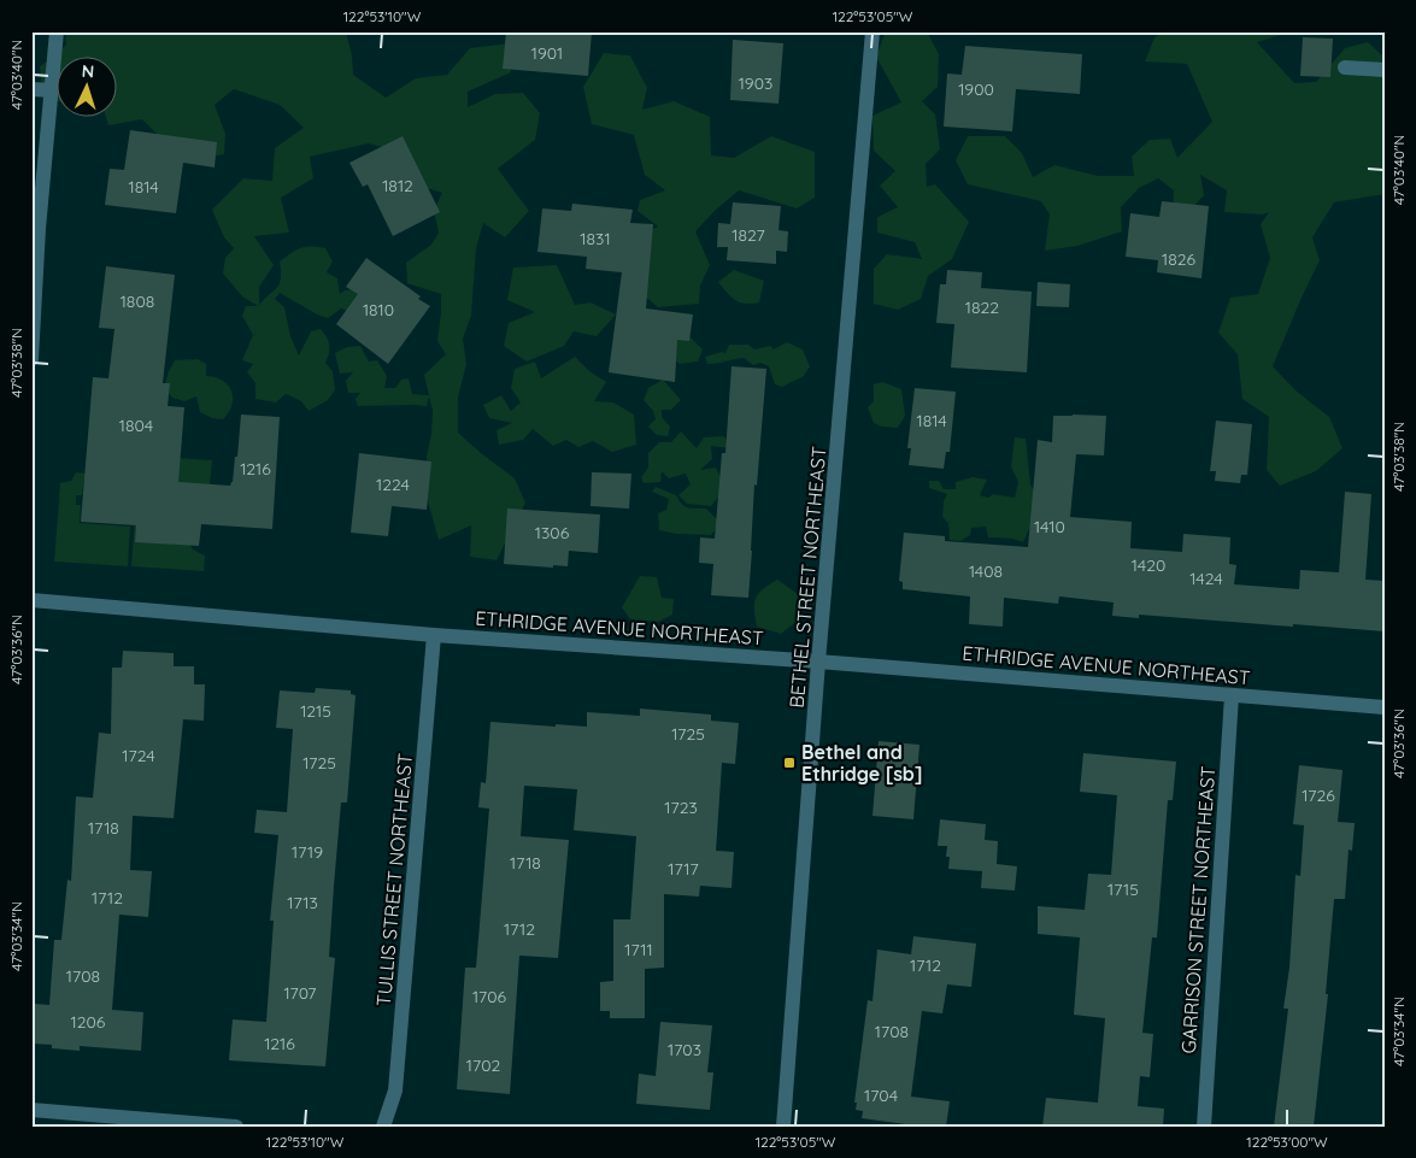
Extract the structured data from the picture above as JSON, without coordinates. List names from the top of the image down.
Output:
{
  "streets": {
    "street": [
      "BETHEL STREET NORTHEAST",
      "ETHRIDGE AVENUE NORTHEAST",
      "TULLIS STREET NORTHEAST",
      "GARRISON STREET NORTHEAST"
    ]
  },
  "crossings": [
    ["BETHEL STREET NORTHEAST", "ETHRIDGE AVENUE NORTHEAST"],
    ["ETHRIDGE AVENUE NORTHEAST", "TULLIS STREET NORTHEAST"],
    ["ETHRIDGE AVENUE NORTHEAST", "GARRISON STREET NORTHEAST"]
  ],
  "places": {
    "transit": ["Bethel and Ethridge [sb]"]
  },
  "house_numbers": [
    "1901",
    "1903",
    "1900",
    "1812",
    "1814",
    "1827",
    "1831",
    "1826",
    "1808",
    "1822",
    "1810",
    "1814",
    "1804",
    "1216",
    "1224",
    "1410",
    "1306",
    "1420",
    "1408",
    "1424",
    "1215",
    "1725",
    "1724",
    "1725",
    "1726",
    "1723",
    "1718",
    "1719",
    "1718",
    "1717",
    "1715",
    "1712",
    "1713",
    "1712",
    "1711",
    "1712",
    "1708",
    "1707",
    "1706",
    "1206",
    "1708",
    "1216",
    "1703",
    "1702",
    "1704"
  ],
  "north": "top",
  "coordinates": [
    "122°53'10\"W",
    "122°53'05\"W",
    "47°03'40\"N",
    "47°03'38\"N",
    "47°03'36\"N",
    "47°03'34\"N",
    "122°53'00\"W"
  ]
}
